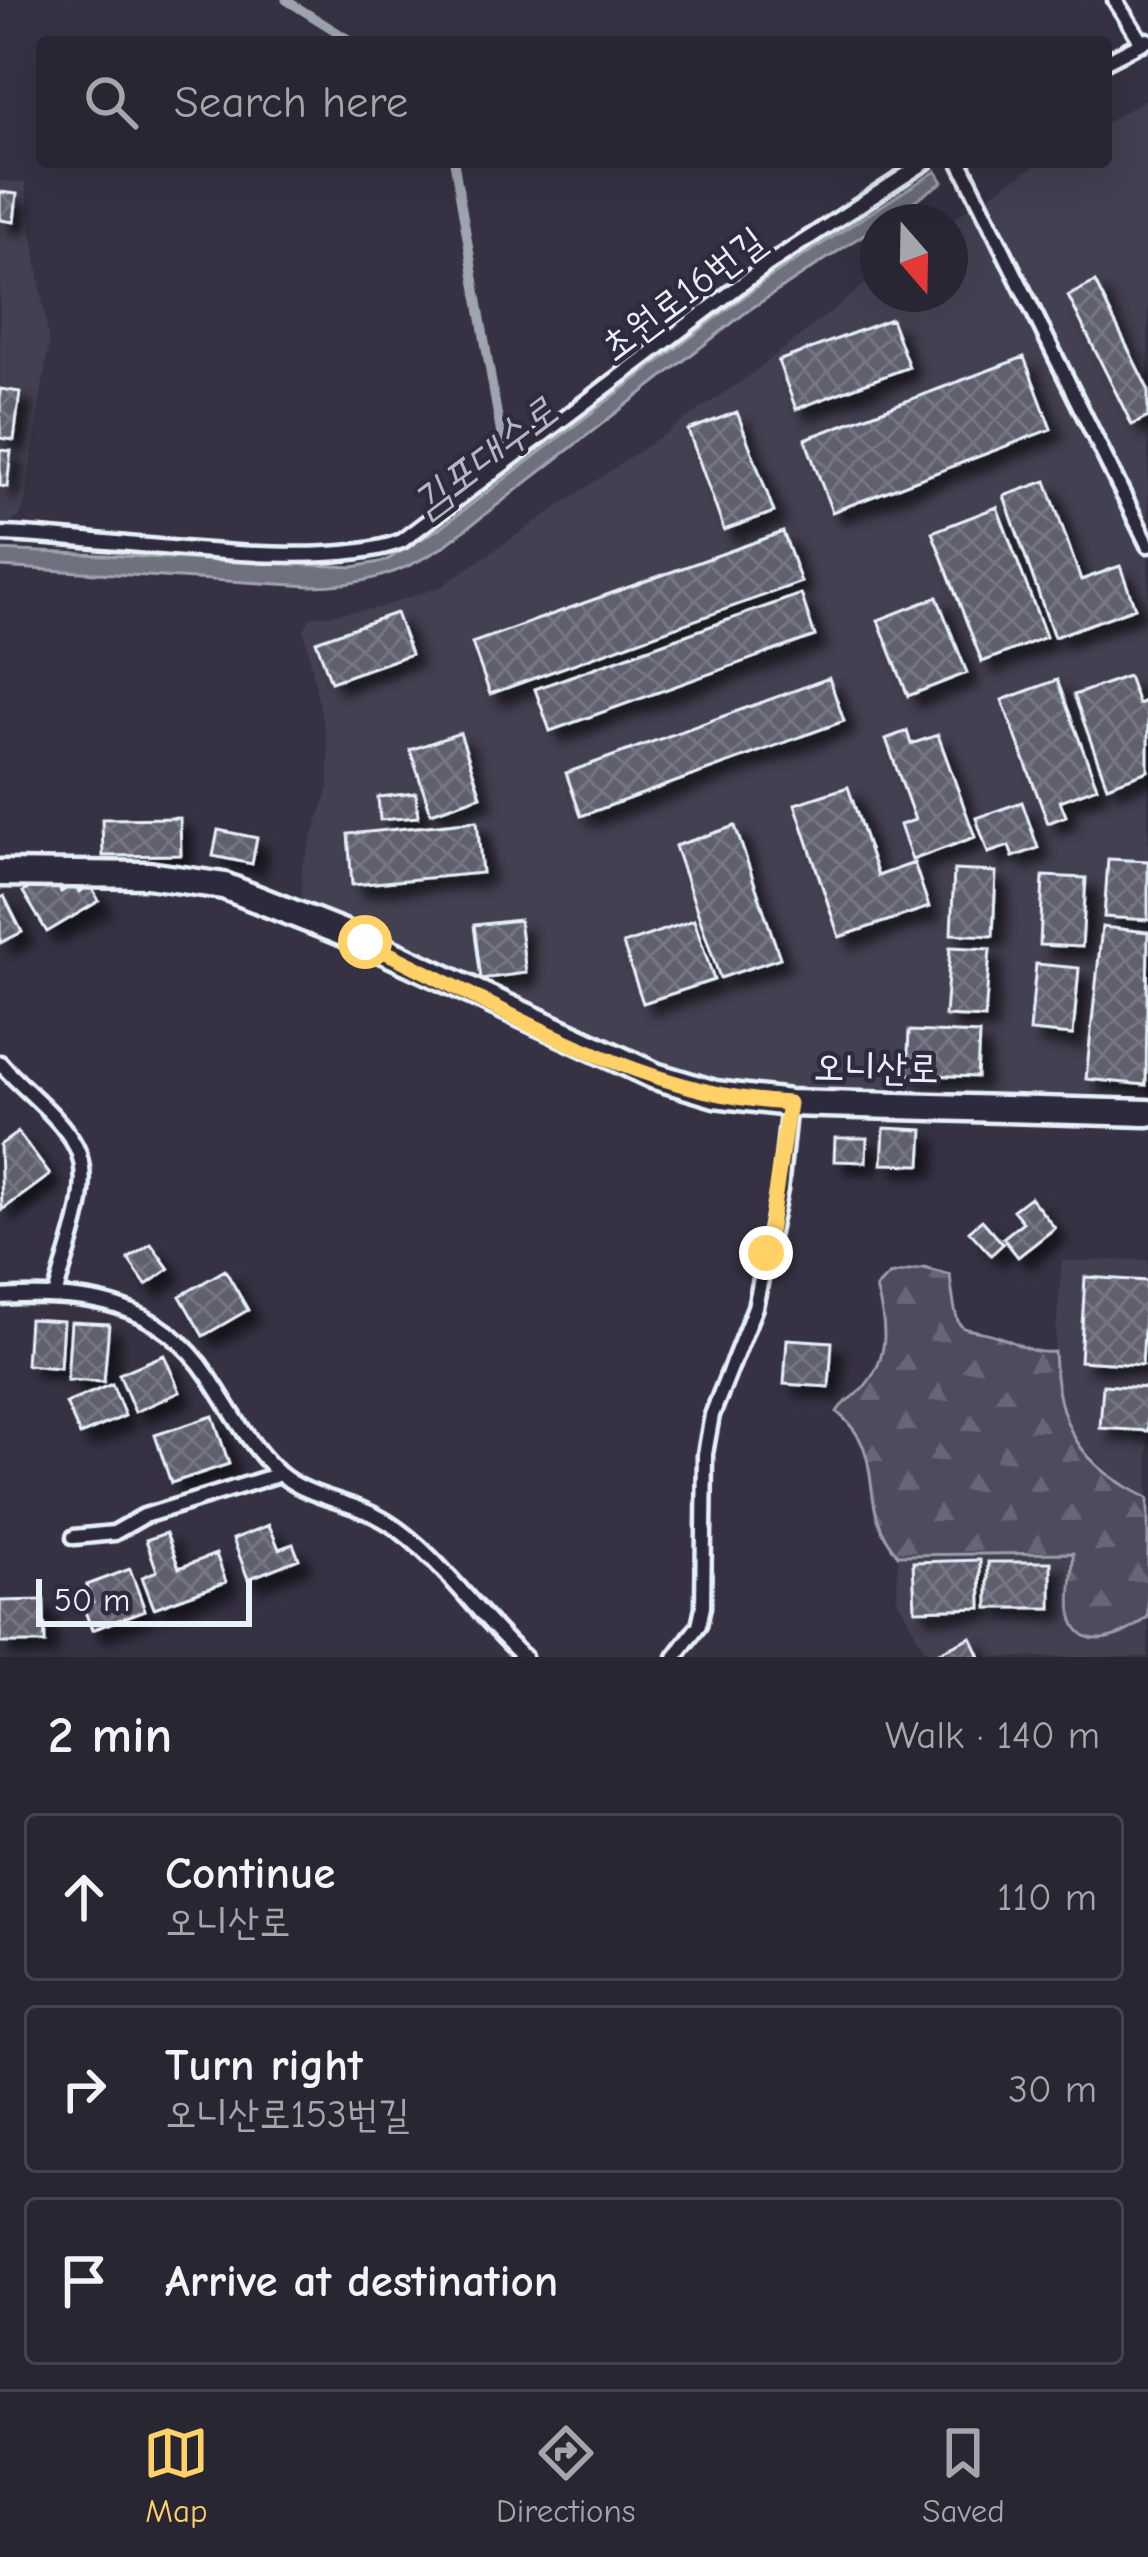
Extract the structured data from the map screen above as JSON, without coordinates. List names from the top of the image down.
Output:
{
  "streets": {
    "street": ["오니산로"],
    "lane": ["초원로16번길"]
  },
  "water": ["김포대수로"],
  "scale_bar": "50 m",
  "north": "bottom",
  "page": {
    "search": "Search here",
    "scale": "50 m",
    "heading": ["2 min", "Walk · 140 m"],
    "list": [
      ["Continue", "오니산로", "110 m"],
      ["Turn right", "오니산로153번길", "30 m"],
      "Arrive at destination"
    ],
    "nav": ["Map", "Directions", "Saved"]
  }
}
